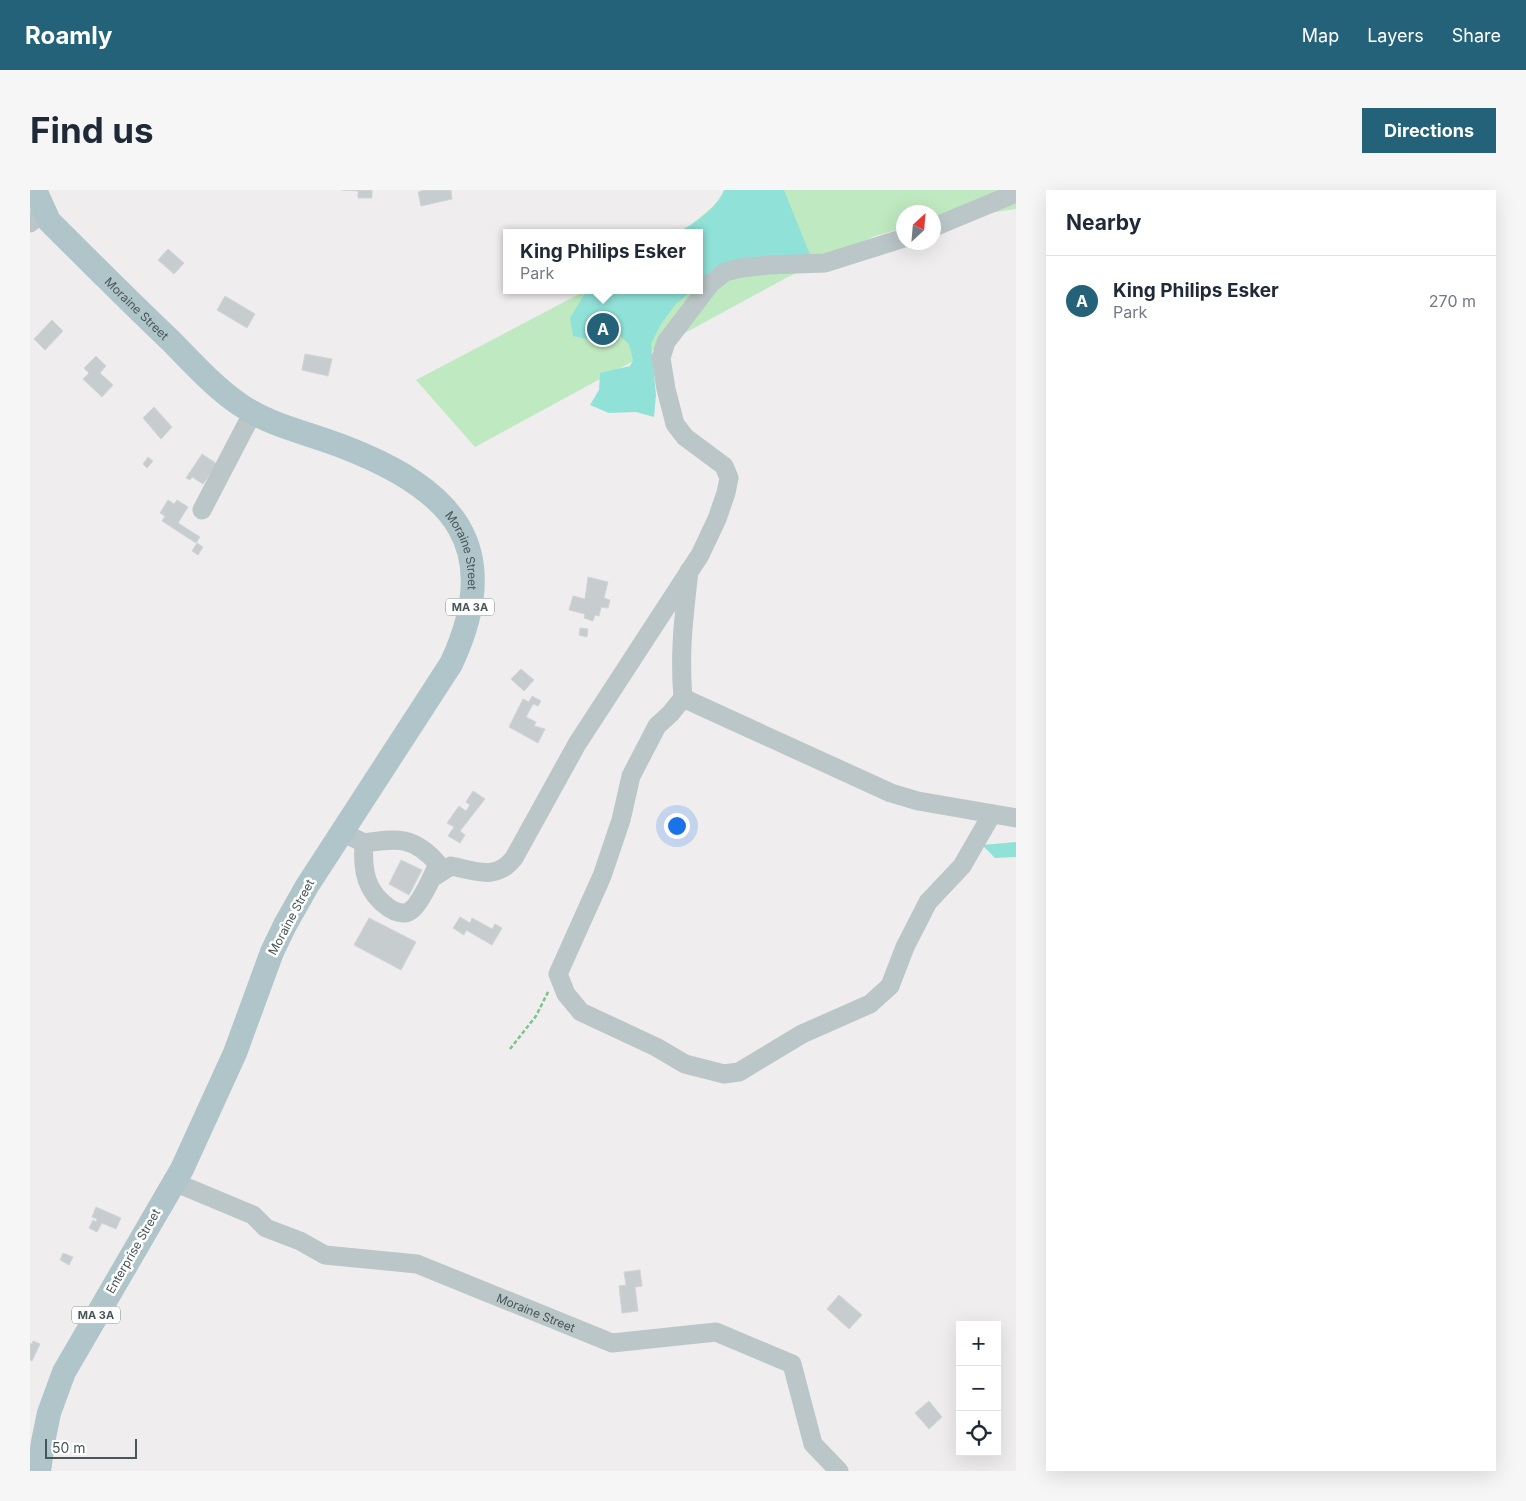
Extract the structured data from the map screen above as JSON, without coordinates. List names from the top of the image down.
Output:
{
  "streets": {
    "main road": ["Moraine Street", "MA 3A", "Enterprise Street"]
  },
  "crossings": [
    ["Moraine Street", "Enterprise Street"]
  ],
  "scale_bar": "50 m",
  "north": "top right",
  "page": {
    "header": "Roamly",
    "nav": ["Map", "Layers", "Share"],
    "buttons": "Directions",
    "title": "Find us",
    "heading": "Nearby",
    "popup": ["King Philips Esker", "Park"],
    "list": [
      {
        "mark": "A",
        "name": "King Philips Esker",
        "note": "Park",
        "value": "270 m"
      }
    ],
    "pins": "A",
    "map_buttons": ["+", "−"],
    "scale": "50 m"
  }
}
